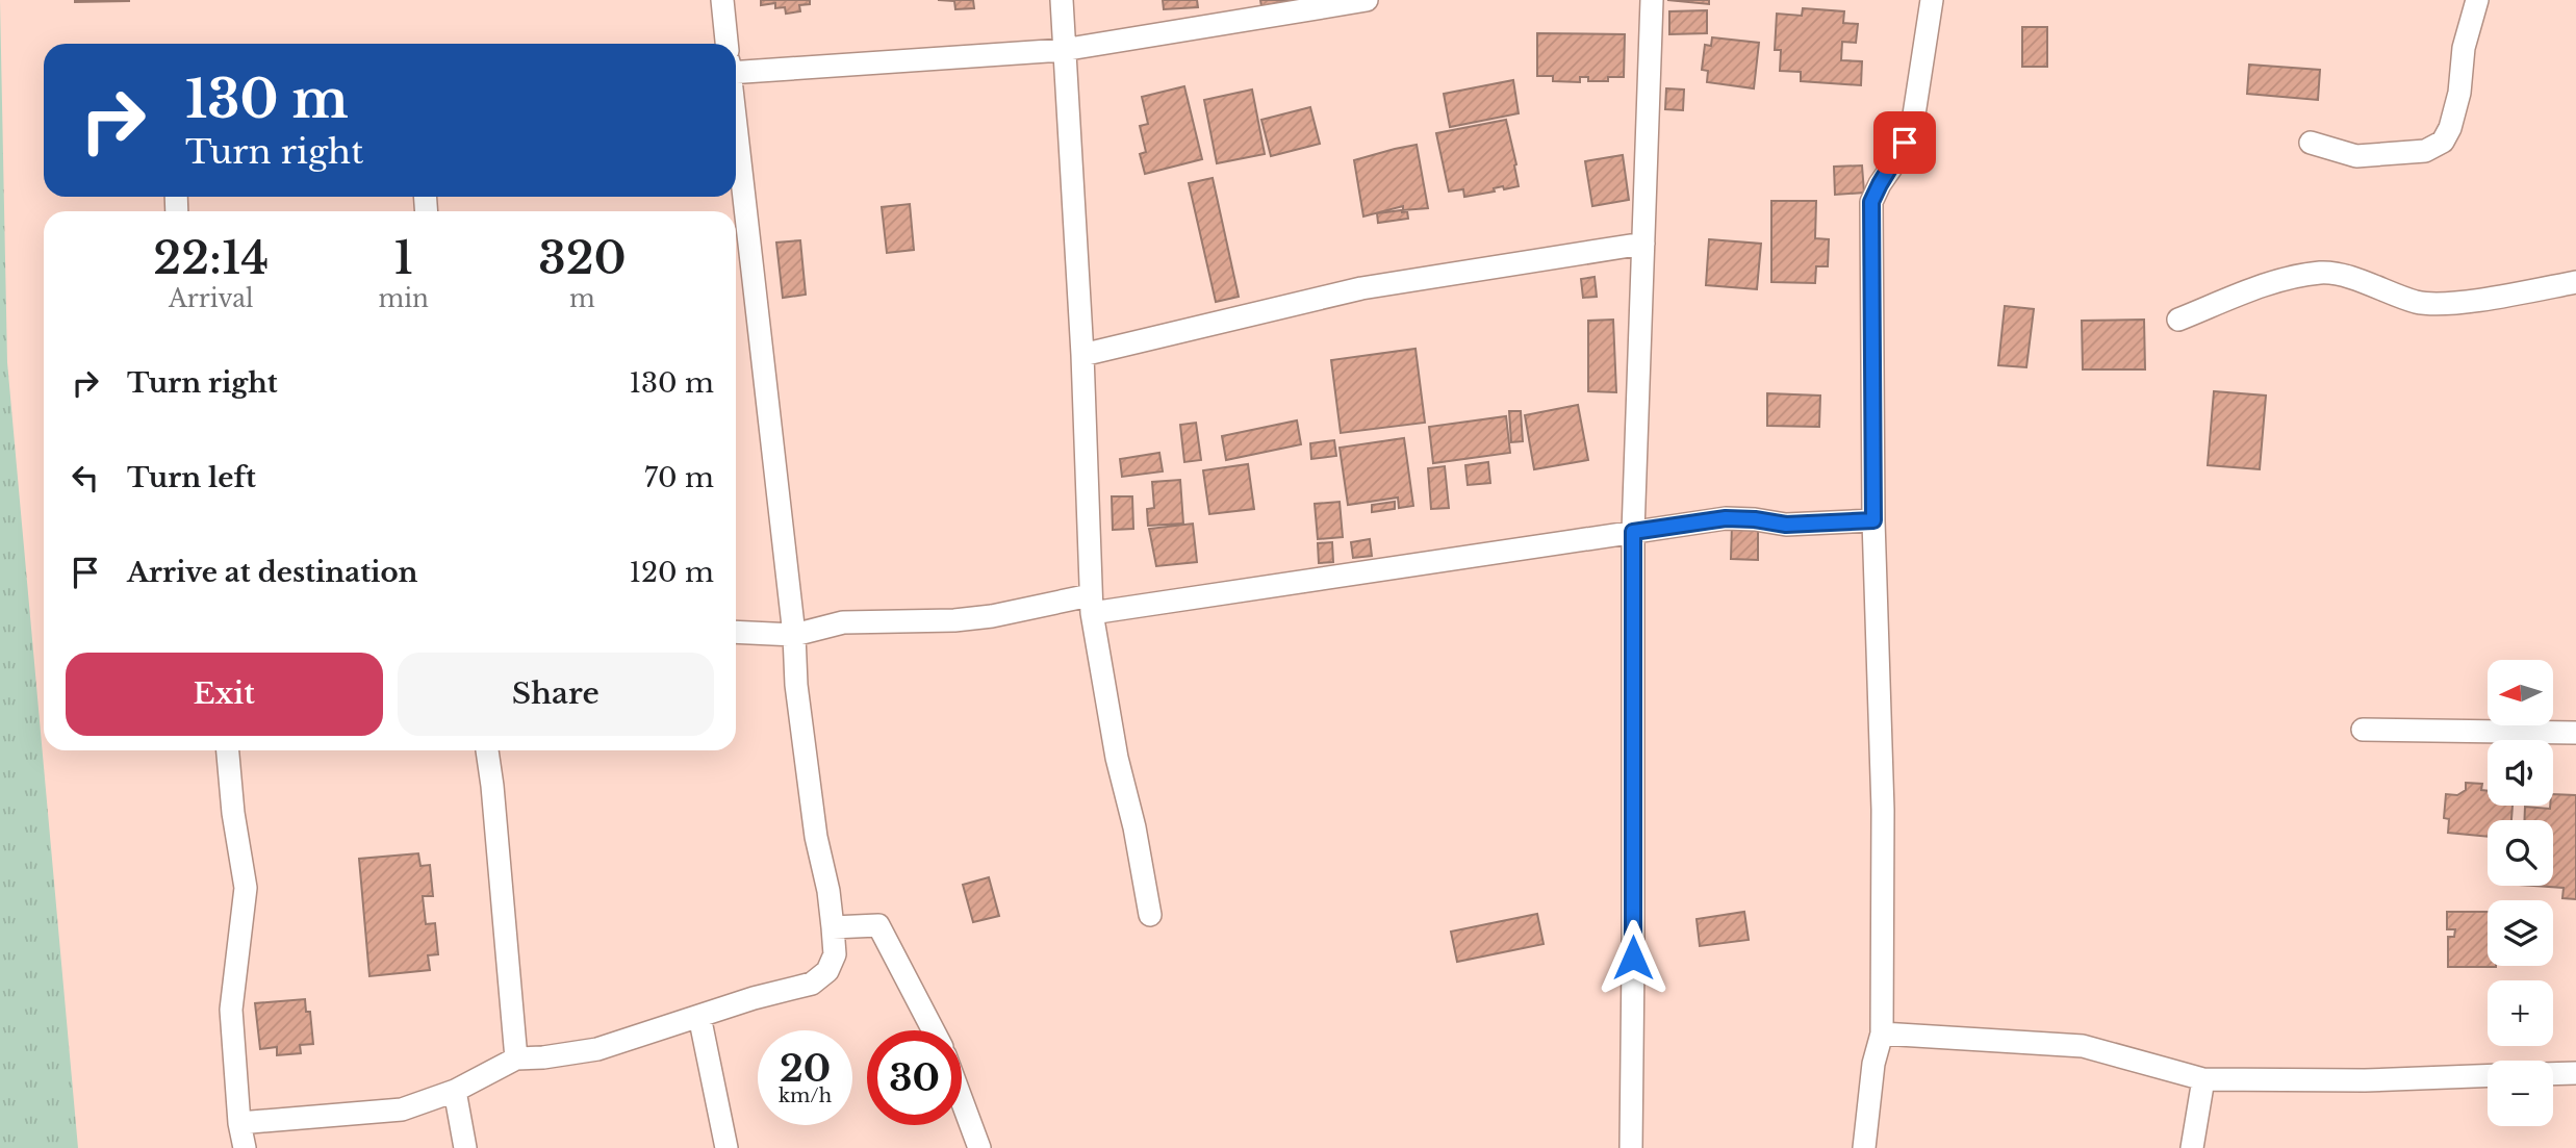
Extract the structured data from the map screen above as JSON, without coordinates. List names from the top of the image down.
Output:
{
  "north": "left",
  "page": {
    "turn": ["130 m", "Turn right"],
    "eta": [
      "22:14",
      "Arrival",
      "1",
      "min",
      "320",
      "m"
    ],
    "list": [
      {
        "name": "Turn right",
        "value": "130 m"
      },
      {
        "name": "Turn left",
        "value": "70 m"
      },
      {
        "name": "Arrive at destination",
        "value": "120 m"
      }
    ],
    "buttons": ["Exit", "Share"],
    "map_buttons": ["+", "−"],
    "speed": "20 km/h",
    "limit": "30"
  }
}
